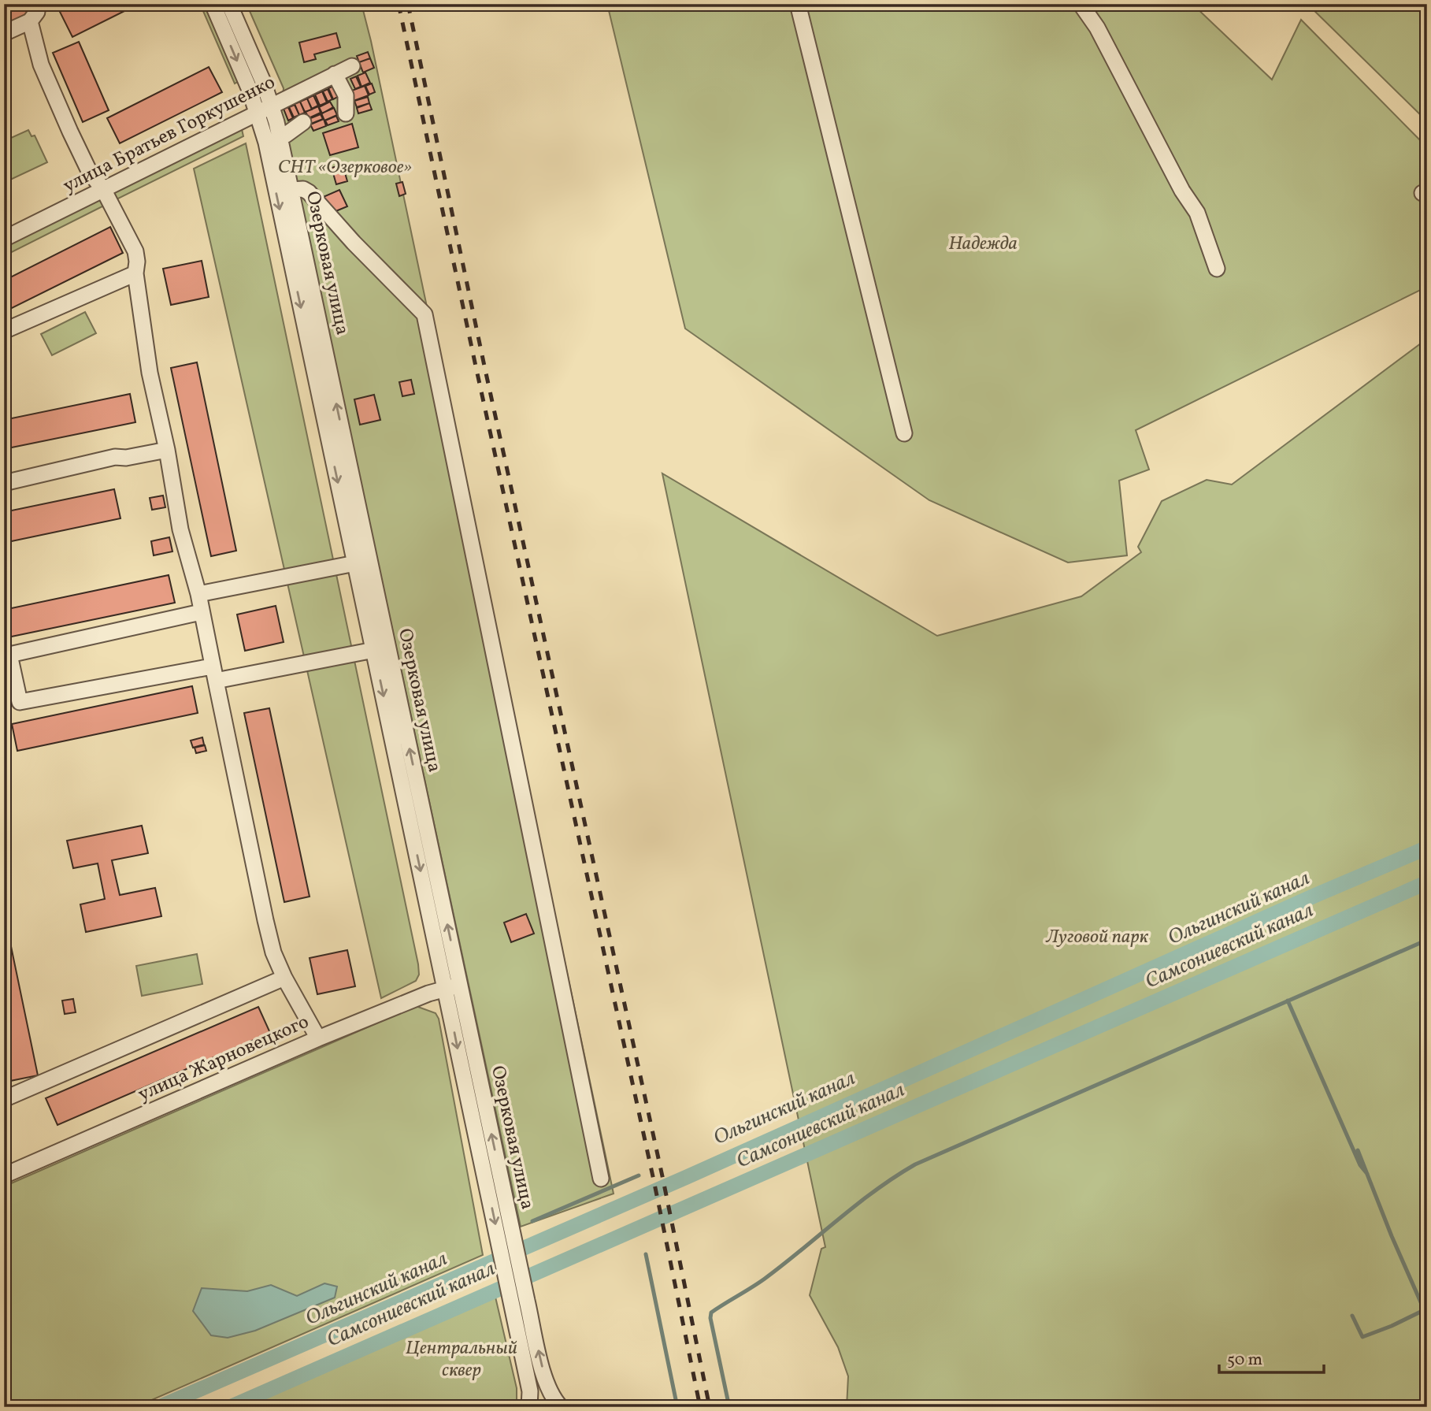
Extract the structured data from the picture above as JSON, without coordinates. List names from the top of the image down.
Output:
{
  "streets": {
    "street": ["улица Братьев Горкушенко", "Озерковая улица", "улица Жарновецкого"]
  },
  "crossings": [
    ["улица Братьев Горкушенко", "Озерковая улица"],
    ["Озерковая улица", "улица Жарновецкого"]
  ],
  "water": ["Ольгинский канал", "Самсониевский канал"],
  "parks": [
    "СНТ «Озерковое»",
    "Надежда",
    "Луговой парк",
    "Центральный сквер"
  ],
  "scale_bar": "50 m"
}
